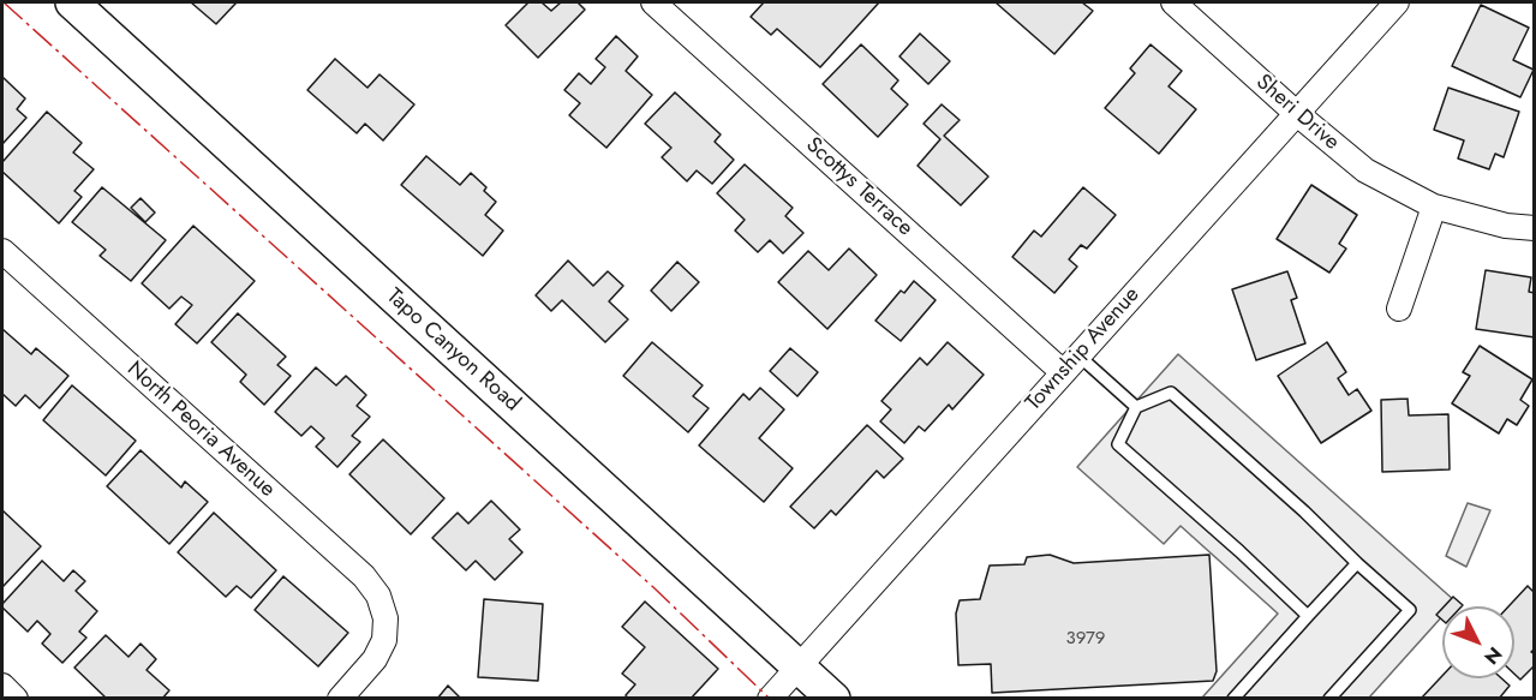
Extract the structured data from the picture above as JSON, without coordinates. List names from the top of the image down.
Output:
{
  "streets": {
    "main road": ["Tapo Canyon Road"],
    "street": [
      "Sheri Drive",
      "Scottys Terrace",
      "Township Avenue",
      "North Peoria Avenue"
    ]
  },
  "crossings": [
    ["Sheri Drive", "Township Avenue"],
    ["Scottys Terrace", "Township Avenue"],
    ["Township Avenue", "Tapo Canyon Road"]
  ],
  "house_numbers": ["3979"],
  "north": "bottom right"
}
